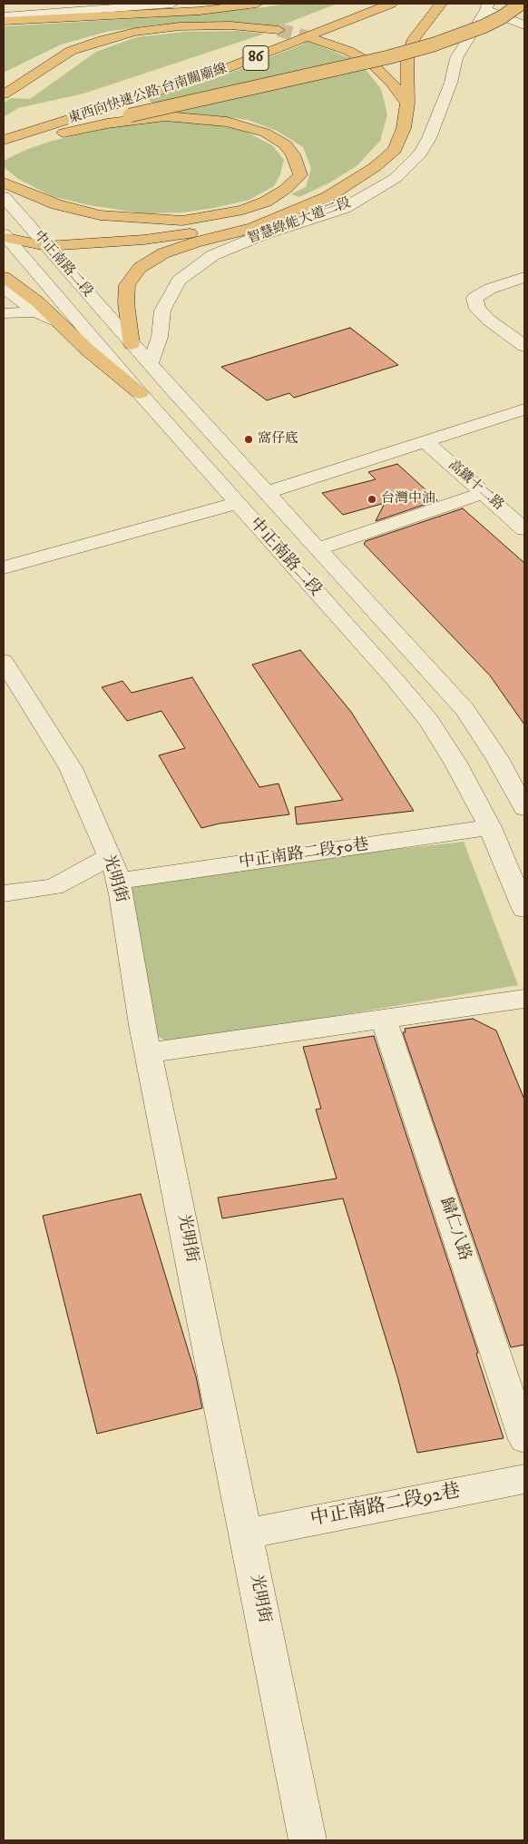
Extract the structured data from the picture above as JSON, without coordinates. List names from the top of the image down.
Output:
{
  "streets": {
    "highway": ["86", "東西向快速公路 台南關廟線"],
    "street": [
      "智慧綠能大道二段",
      "中正南路二段",
      "高鐵十二路",
      "中正南路二段50巷",
      "光明街",
      "歸仁八路",
      "中正南路二段92巷"
    ]
  },
  "crossings": [
    ["智慧綠能大道二段", "中正南路二段"],
    ["中正南路二段", "中正南路二段50巷"],
    ["中正南路二段50巷", "光明街"],
    ["光明街", "中正南路二段92巷"]
  ],
  "places": ["窩仔底", "台灣中油"]
}
